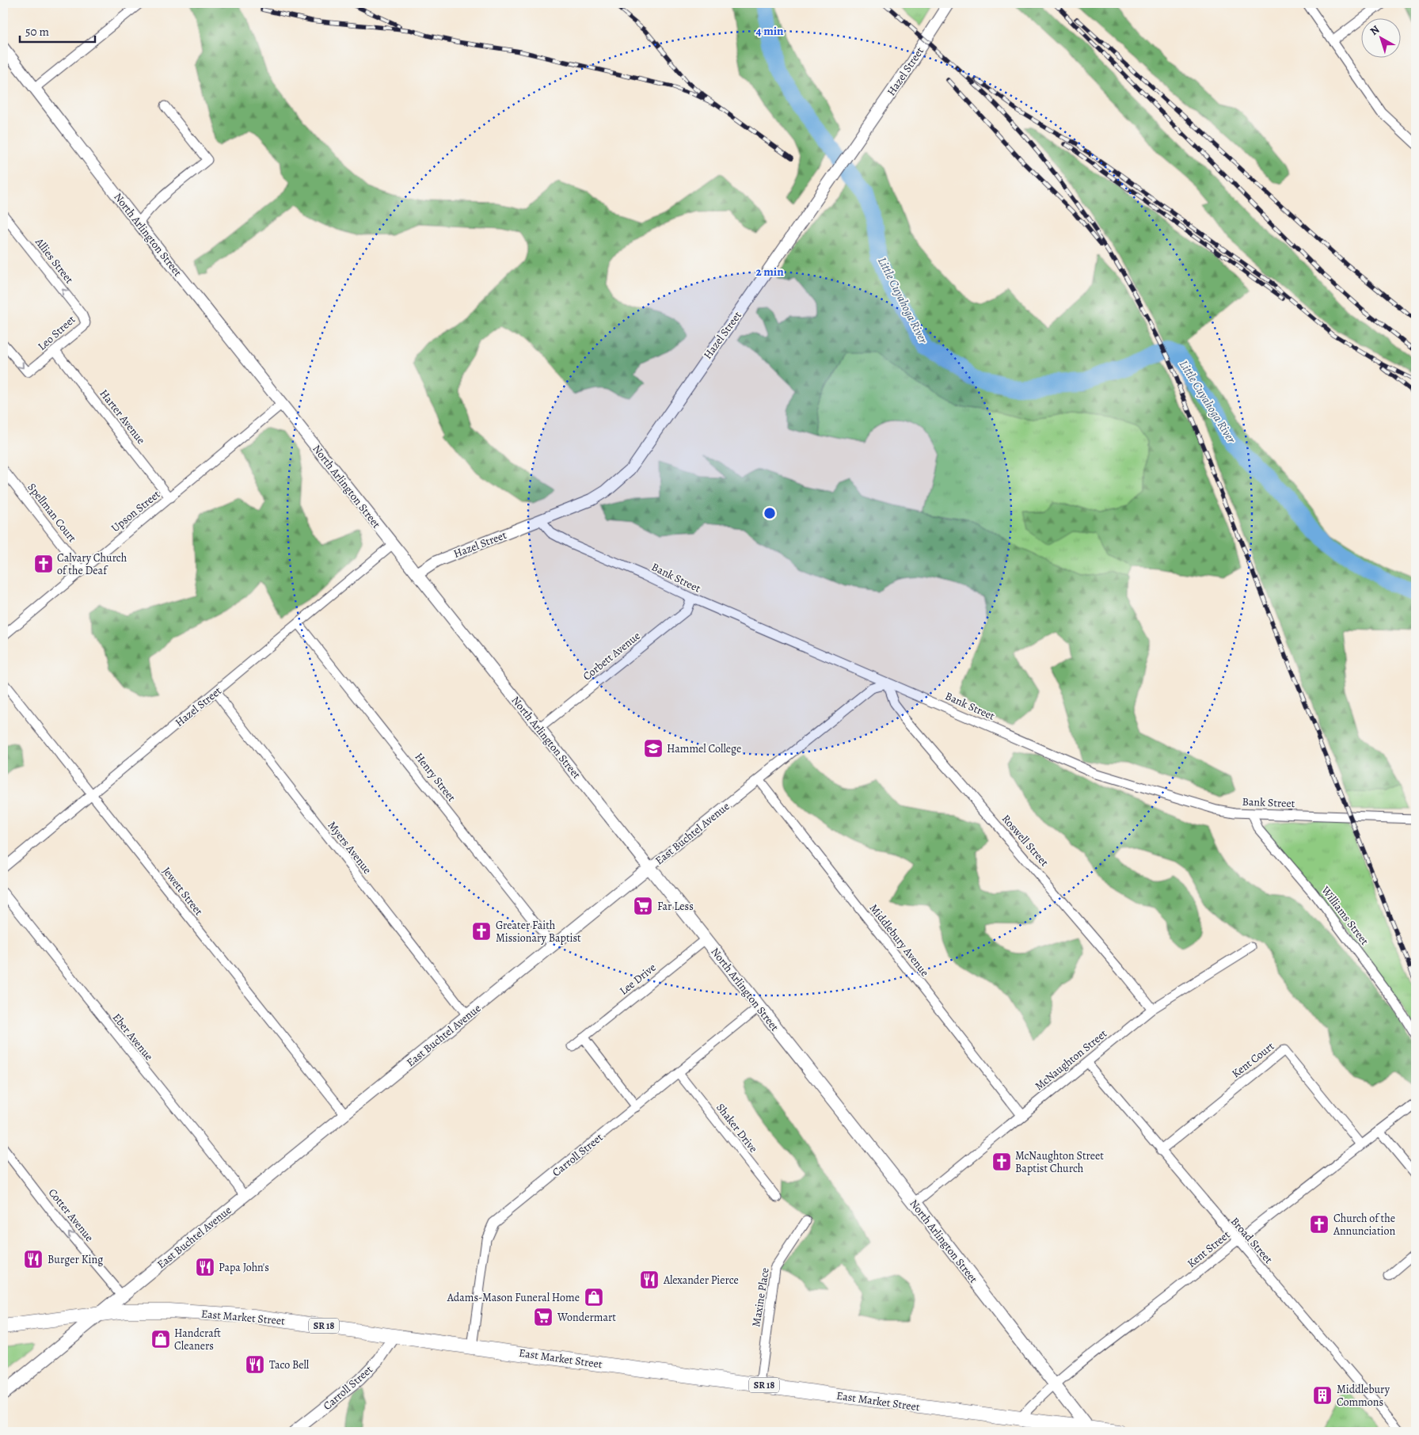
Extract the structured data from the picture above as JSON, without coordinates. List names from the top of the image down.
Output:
{
  "streets": {
    "main road": [
      "North Arlington Street",
      "East Buchtel Avenue",
      "East Market Street",
      "SR 18"
    ],
    "street": [
      "Hazel Street",
      "Allies Street",
      "Leo Street",
      "Harter Avenue",
      "Upson Street",
      "Spellman Court",
      "Bank Street",
      "Corbett Avenue",
      "Henry Street",
      "Roswell Street",
      "Myers Avenue",
      "Jewett Street",
      "Williams Street",
      "Middlebury Avenue",
      "Lee Drive",
      "Eber Avenue",
      "McNaughton Street",
      "Kent Court",
      "Shaker Drive",
      "Carroll Street",
      "Cotter Avenue",
      "Broad Street",
      "Kent Street",
      "Maxine Place"
    ]
  },
  "crossings": [
    ["Hazel Street", "North Arlington Street"],
    ["Hazel Street", "Bank Street"],
    ["Hazel Street", "Henry Street"],
    ["Hazel Street", "Myers Avenue"],
    ["Hazel Street", "Jewett Street"],
    ["North Arlington Street", "Upson Street"],
    ["North Arlington Street", "Corbett Avenue"],
    ["North Arlington Street", "East Buchtel Avenue"],
    ["North Arlington Street", "Lee Drive"],
    ["North Arlington Street", "McNaughton Street"],
    ["North Arlington Street", "Carroll Street"],
    ["North Arlington Street", "Kent Street"],
    ["North Arlington Street", "East Market Street"],
    ["Allies Street", "Leo Street"],
    ["Leo Street", "Harter Avenue"],
    ["Harter Avenue", "Upson Street"],
    ["Upson Street", "Spellman Court"],
    ["Bank Street", "Corbett Avenue"],
    ["Bank Street", "East Buchtel Avenue"],
    ["Bank Street", "Roswell Street"],
    ["Bank Street", "Williams Street"],
    ["Henry Street", "East Buchtel Avenue"],
    ["East Buchtel Avenue", "Roswell Street"],
    ["East Buchtel Avenue", "Myers Avenue"],
    ["East Buchtel Avenue", "Jewett Street"],
    ["East Buchtel Avenue", "Middlebury Avenue"],
    ["East Buchtel Avenue", "Eber Avenue"],
    ["East Buchtel Avenue", "Cotter Avenue"],
    ["East Buchtel Avenue", "East Market Street"],
    ["Roswell Street", "McNaughton Street"],
    ["Middlebury Avenue", "McNaughton Street"],
    ["McNaughton Street", "Broad Street"],
    ["Kent Court", "Broad Street"],
    ["Kent Court", "Kent Street"],
    ["Shaker Drive", "Carroll Street"],
    ["Carroll Street", "East Market Street"],
    ["Broad Street", "Kent Street"],
    ["Kent Street", "East Market Street"],
    ["Maxine Place", "East Market Street"]
  ],
  "one_way": ["Allies Street", "Cotter Avenue"],
  "water": ["Little Cuyahoga River"],
  "places": {
    "church": [
      "Calvary Church of the Deaf",
      "Greater Faith Missionary Baptist",
      "McNaughton Street Baptist Church",
      "Church of the Annunciation"
    ],
    "school or university": ["Hammel College"],
    "supermarket": ["Far Less", "Wondermart"],
    "restaurant": [
      "Burger King",
      "Papa John's",
      "Alexander Pierce",
      "Taco Bell"
    ],
    "shop": ["Adams-Mason Funeral Home", "Handcraft Cleaners"],
    "building": ["Middlebury Commons"]
  },
  "scale_bar": "50 m",
  "north": "top left",
  "rings": ["4 min", "2 min"]
}
